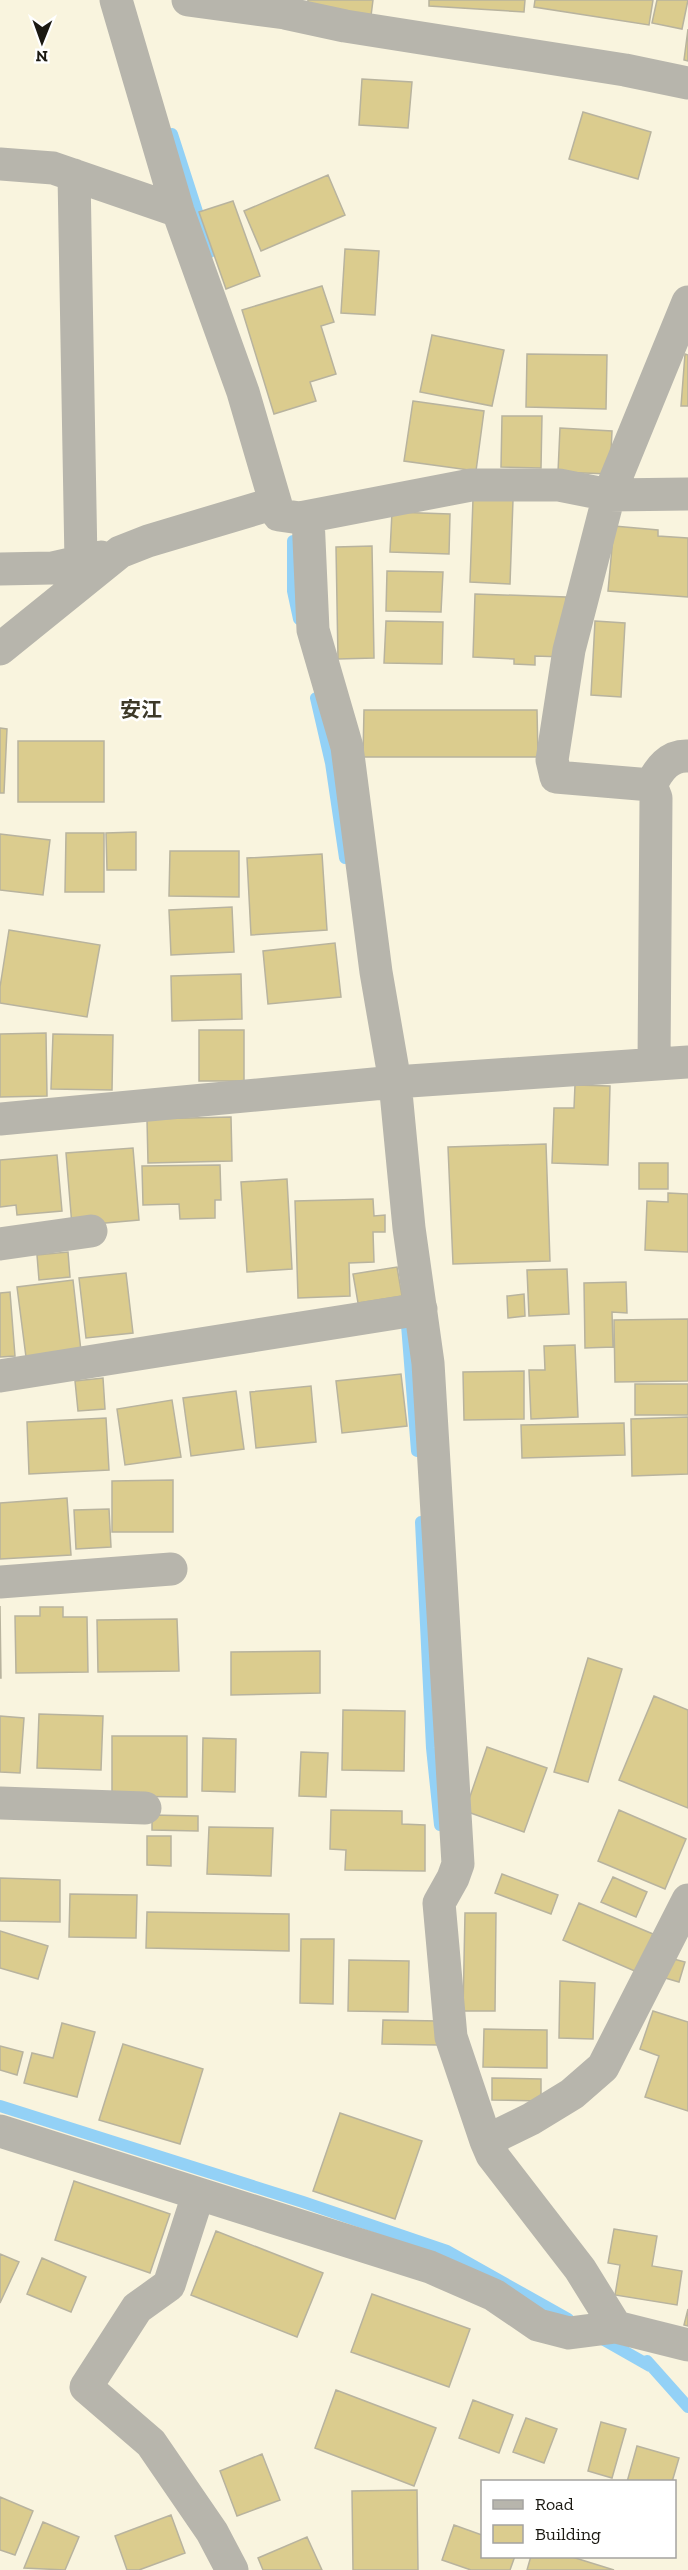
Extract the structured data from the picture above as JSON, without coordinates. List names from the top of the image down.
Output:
{
  "districts": ["安江"],
  "legend": ["Road", "Building"],
  "north": "bottom"
}
